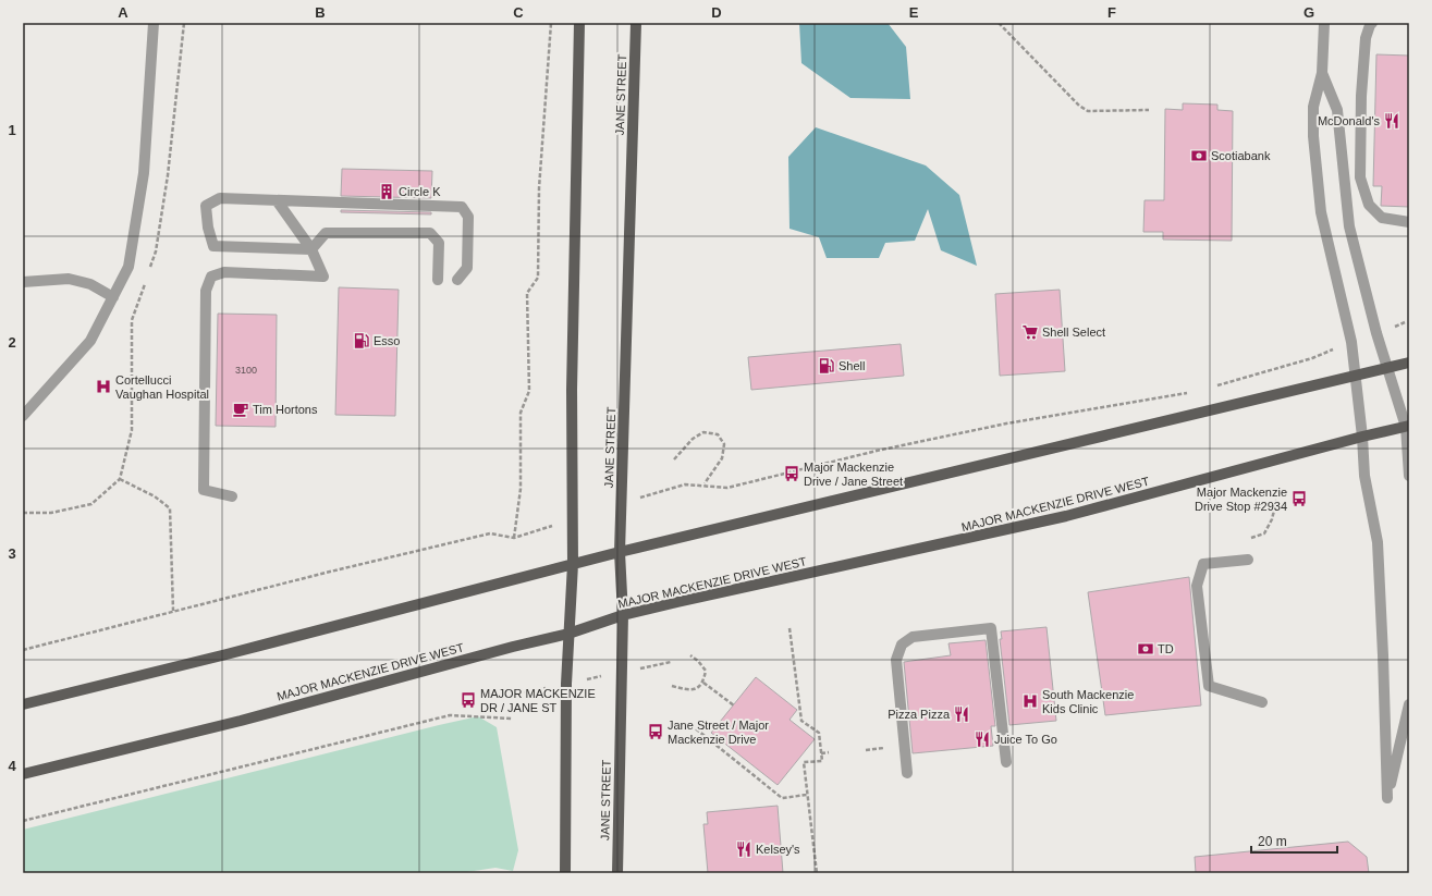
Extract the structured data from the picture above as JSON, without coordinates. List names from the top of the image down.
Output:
{
  "streets": {
    "main road": ["JANE STREET", "MAJOR MACKENZIE DRIVE WEST"]
  },
  "crossings": [
    ["JANE STREET", "MAJOR MACKENZIE DRIVE WEST"]
  ],
  "places": {
    "restaurant": [
      "McDonald's",
      "Pizza Pizza",
      "Juice To Go",
      "Kelsey's"
    ],
    "bank": ["Scotiabank", "TD"],
    "building": ["Circle K"],
    "supermarket": ["Shell Select"],
    "fuel station": ["Esso", "Shell"],
    "hospital": ["Cortellucci Vaughan Hospital", "South Mackenzie Kids Clinic"],
    "cafe": ["Tim Hortons"],
    "bus stop": [
      "Major Mackenzie Drive / Jane Street",
      "Major Mackenzie Drive Stop #2934",
      "MAJOR MACKENZIE DR / JANE ST",
      "Jane Street / Major Mackenzie Drive"
    ]
  },
  "house_numbers": ["3100"],
  "scale_bar": "20 m",
  "grid": {
    "columns": [
      "A",
      "B",
      "C",
      "D",
      "E",
      "F",
      "G"
    ],
    "rows": [
      "1",
      "2",
      "3",
      "4"
    ]
  }
}
